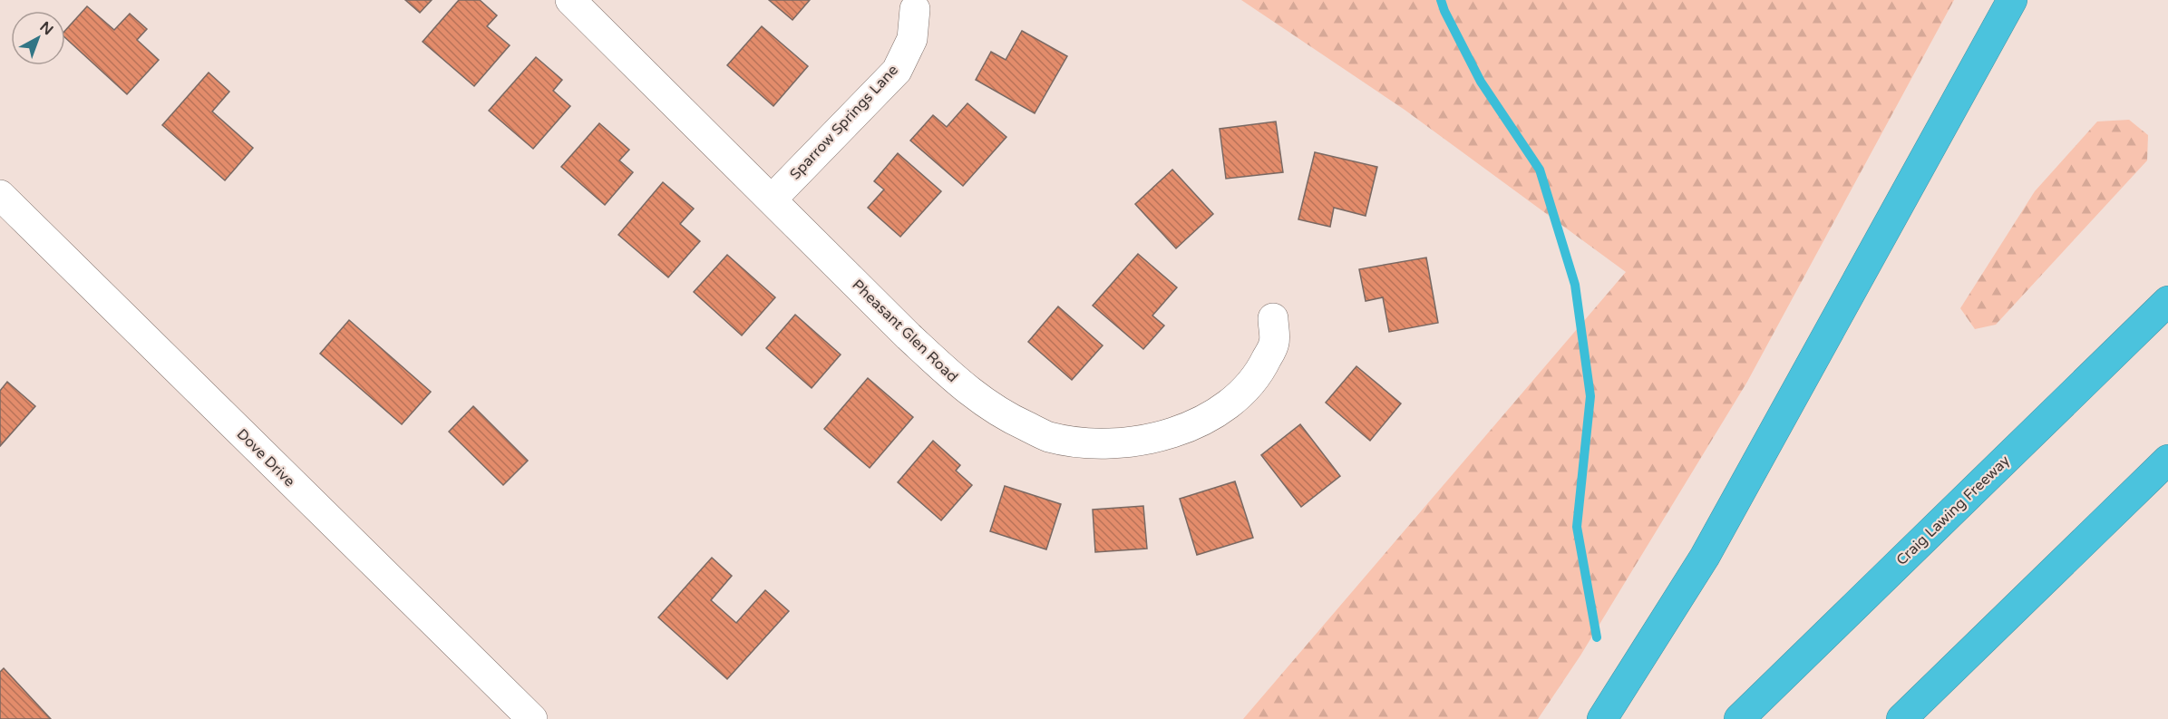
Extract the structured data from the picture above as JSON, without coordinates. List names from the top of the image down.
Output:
{
  "streets": {
    "highway": ["Craig Lawing Freeway"],
    "street": ["Sparrow Springs Lane", "Pheasant Glen Road", "Dove Drive"]
  },
  "crossings": [
    ["Sparrow Springs Lane", "Pheasant Glen Road"]
  ],
  "north": "top right"
}
